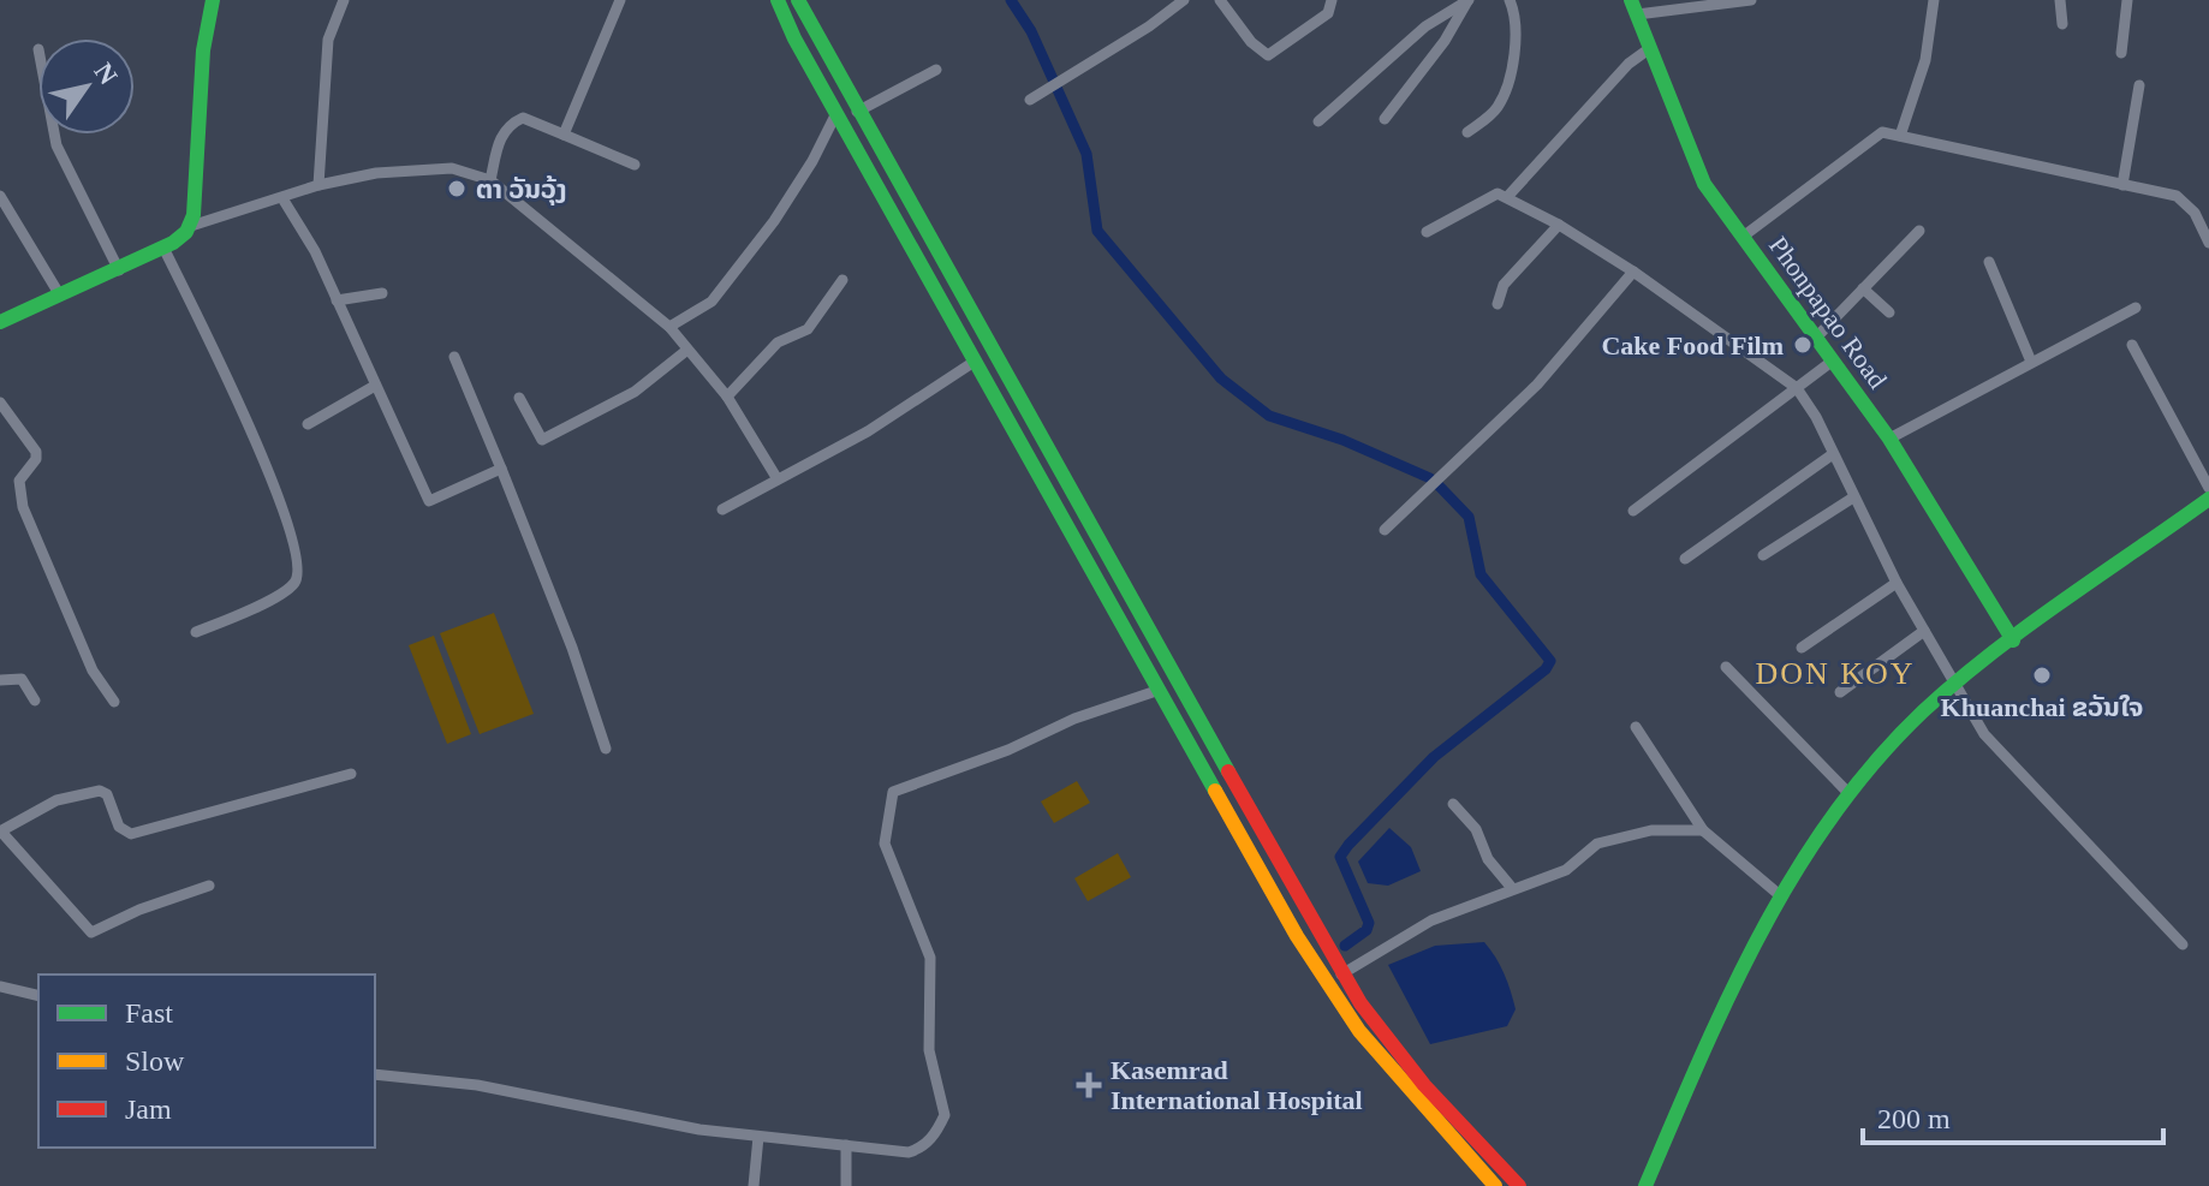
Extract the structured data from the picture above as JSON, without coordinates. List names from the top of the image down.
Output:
{
  "streets": {
    "street": ["Phonpapao Road"]
  },
  "districts": ["DON KOY"],
  "places": {
    "other": ["ຕາ ວັນວຸ້ງ", "Cake Food Film", "Khuanchai ຂວັນໃຈ"],
    "health": ["Kasemrad International Hospital"]
  },
  "legend": ["Fast", "Slow", "Jam"],
  "scale_bar": "200 m",
  "north": "top right"
}
